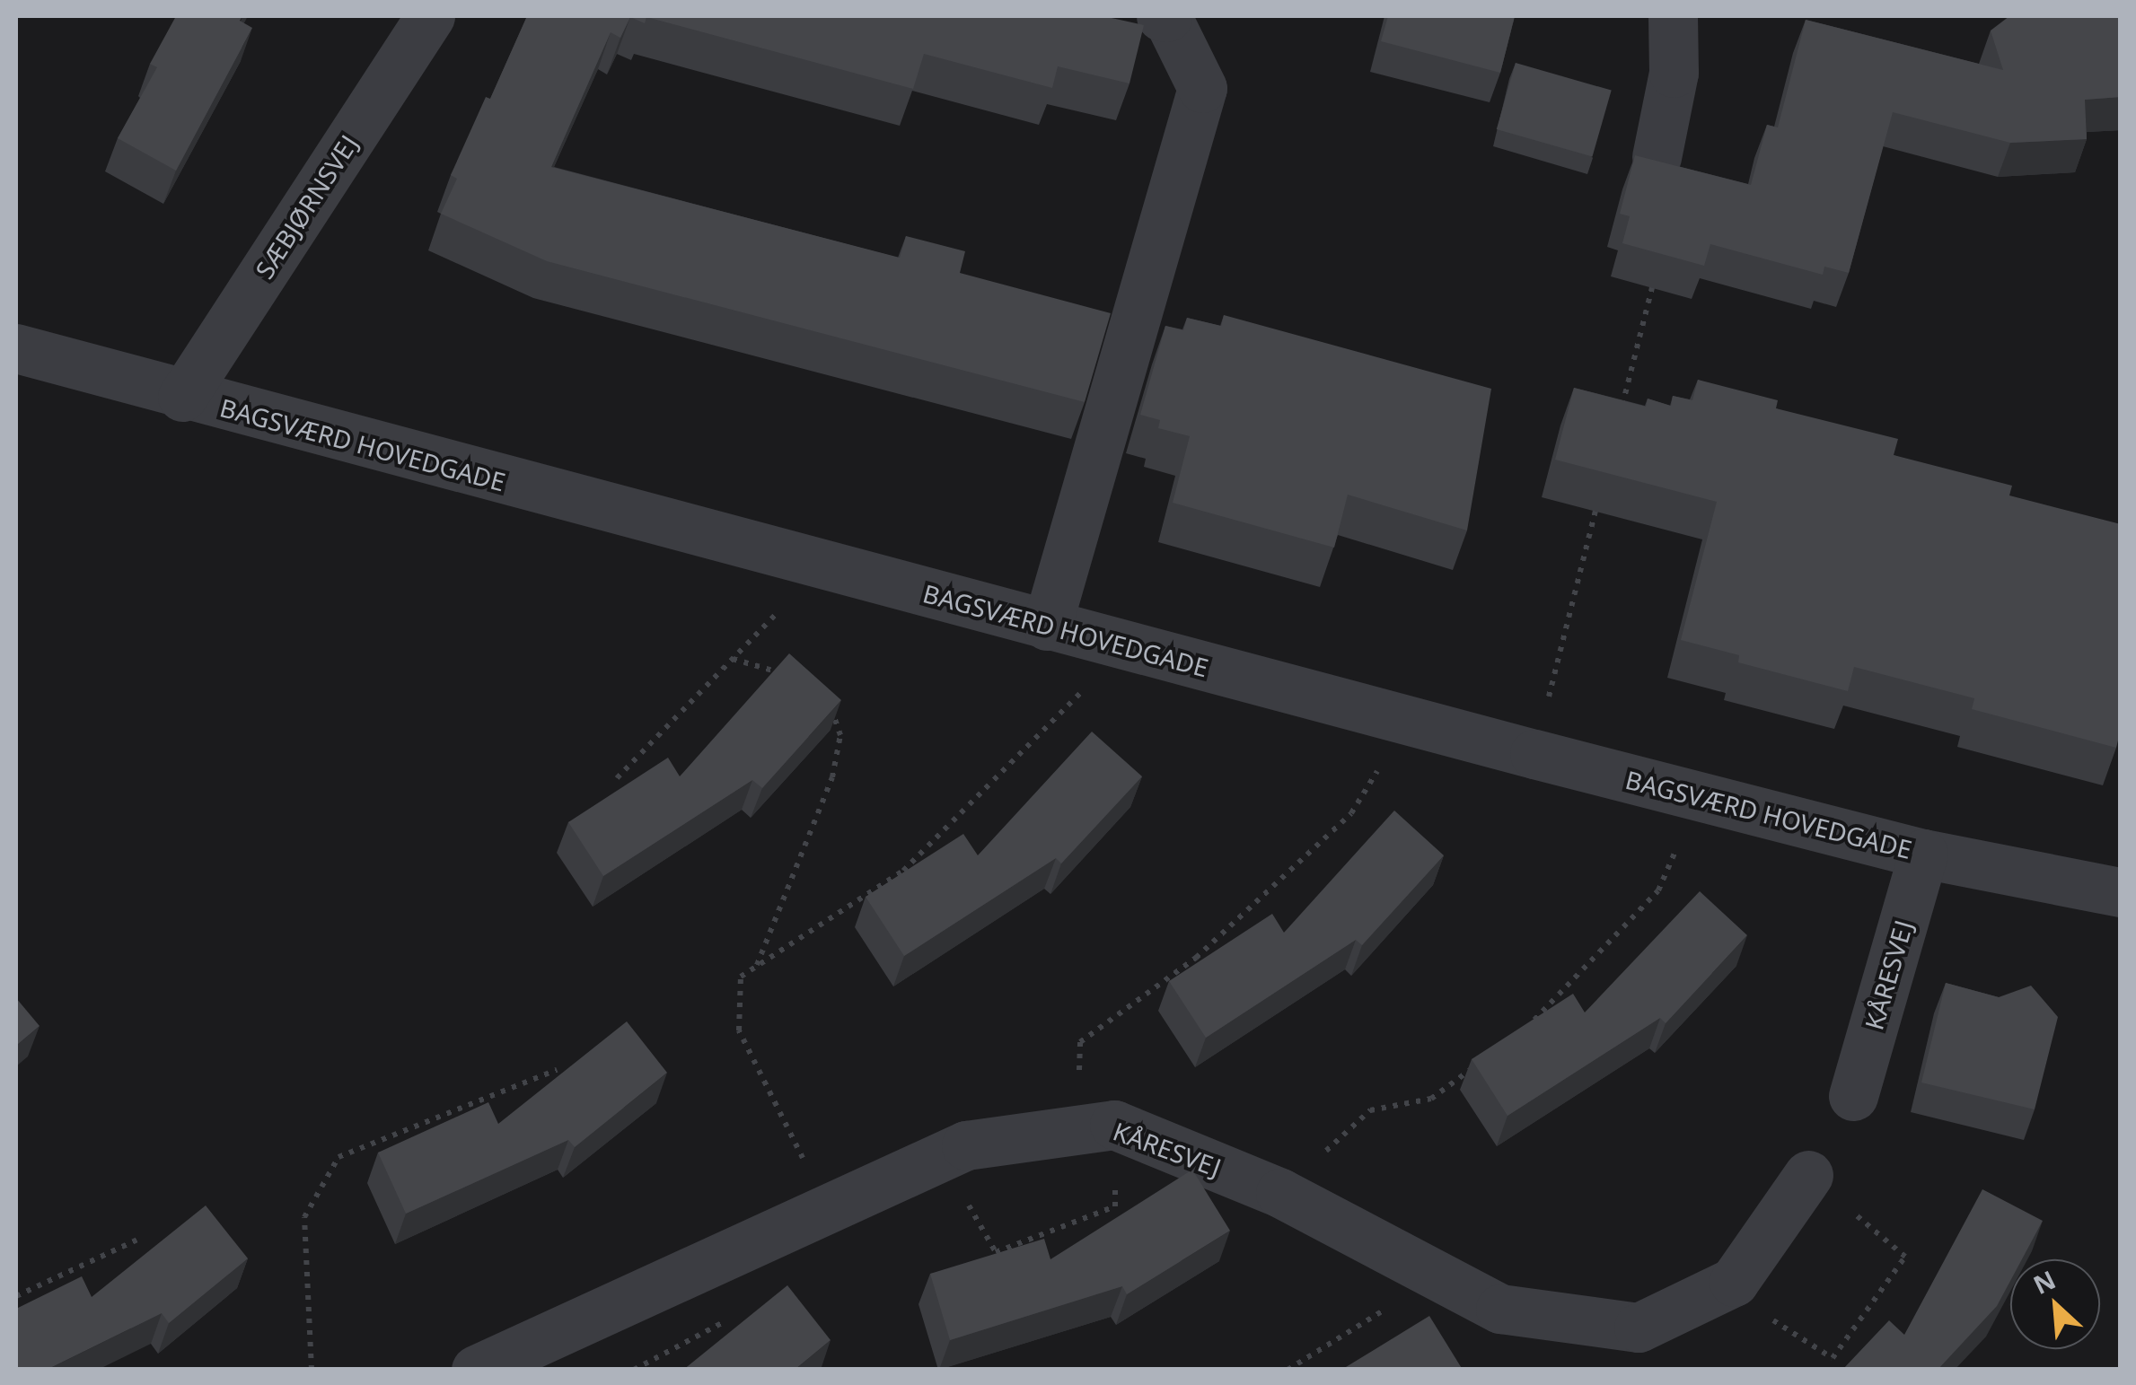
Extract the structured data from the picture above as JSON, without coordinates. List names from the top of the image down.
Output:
{
  "streets": {
    "street": ["SÆBJØRNSVEJ", "BAGSVÆRD HOVEDGADE", "KÅRESVEJ"]
  },
  "crossings": [
    ["SÆBJØRNSVEJ", "BAGSVÆRD HOVEDGADE"],
    ["BAGSVÆRD HOVEDGADE", "KÅRESVEJ"]
  ],
  "north": "top left"
}
